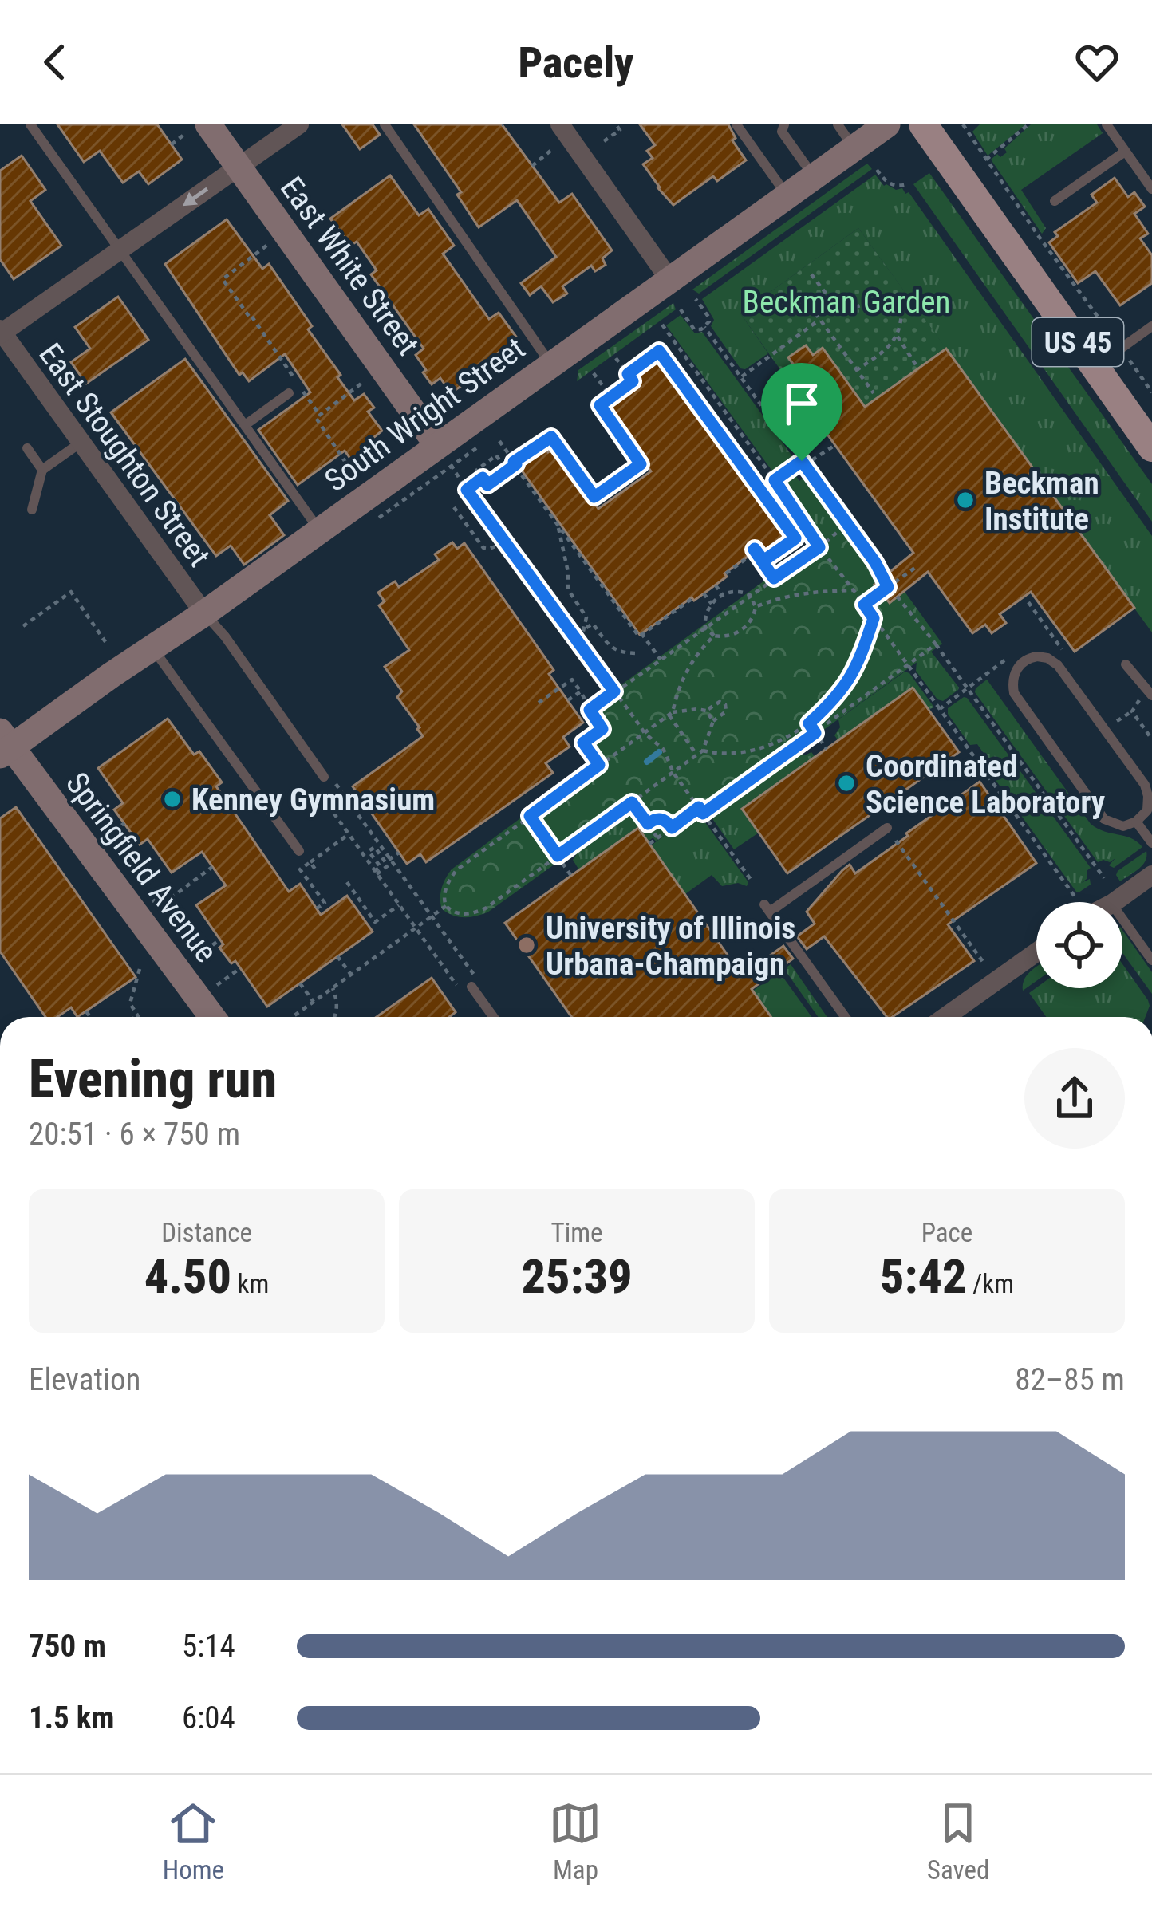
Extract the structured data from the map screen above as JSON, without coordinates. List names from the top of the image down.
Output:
{
  "streets": {
    "main road": [
      "East White Street",
      "US 45",
      "South Wright Street",
      "Springfield Avenue"
    ],
    "street": ["East Stoughton Street"]
  },
  "crossings": [
    ["East White Street", "South Wright Street"],
    ["South Wright Street", "East Stoughton Street"],
    ["South Wright Street", "Springfield Avenue"]
  ],
  "parks": ["Beckman Garden"],
  "places": [
    "Beckman Institute",
    "Coordinated Science Laboratory",
    "Kenney Gymnasium",
    "University of Illinois Urbana-Champaign"
  ],
  "page": {
    "header": "Pacely",
    "heading": ["Evening run", "20:51 · 6 × 750 m"],
    "stats": [
      ["Distance", "4.50 km"],
      ["Time", "25:39"],
      ["Pace", "5:42 /km"]
    ],
    "chart": ["Elevation", "82–85 m"],
    "list": [
      {
        "name": "750 m",
        "note": "5:14"
      },
      {
        "name": "1.5 km",
        "note": "6:04"
      }
    ],
    "tabs": ["Home", "Map", "Saved"]
  }
}
